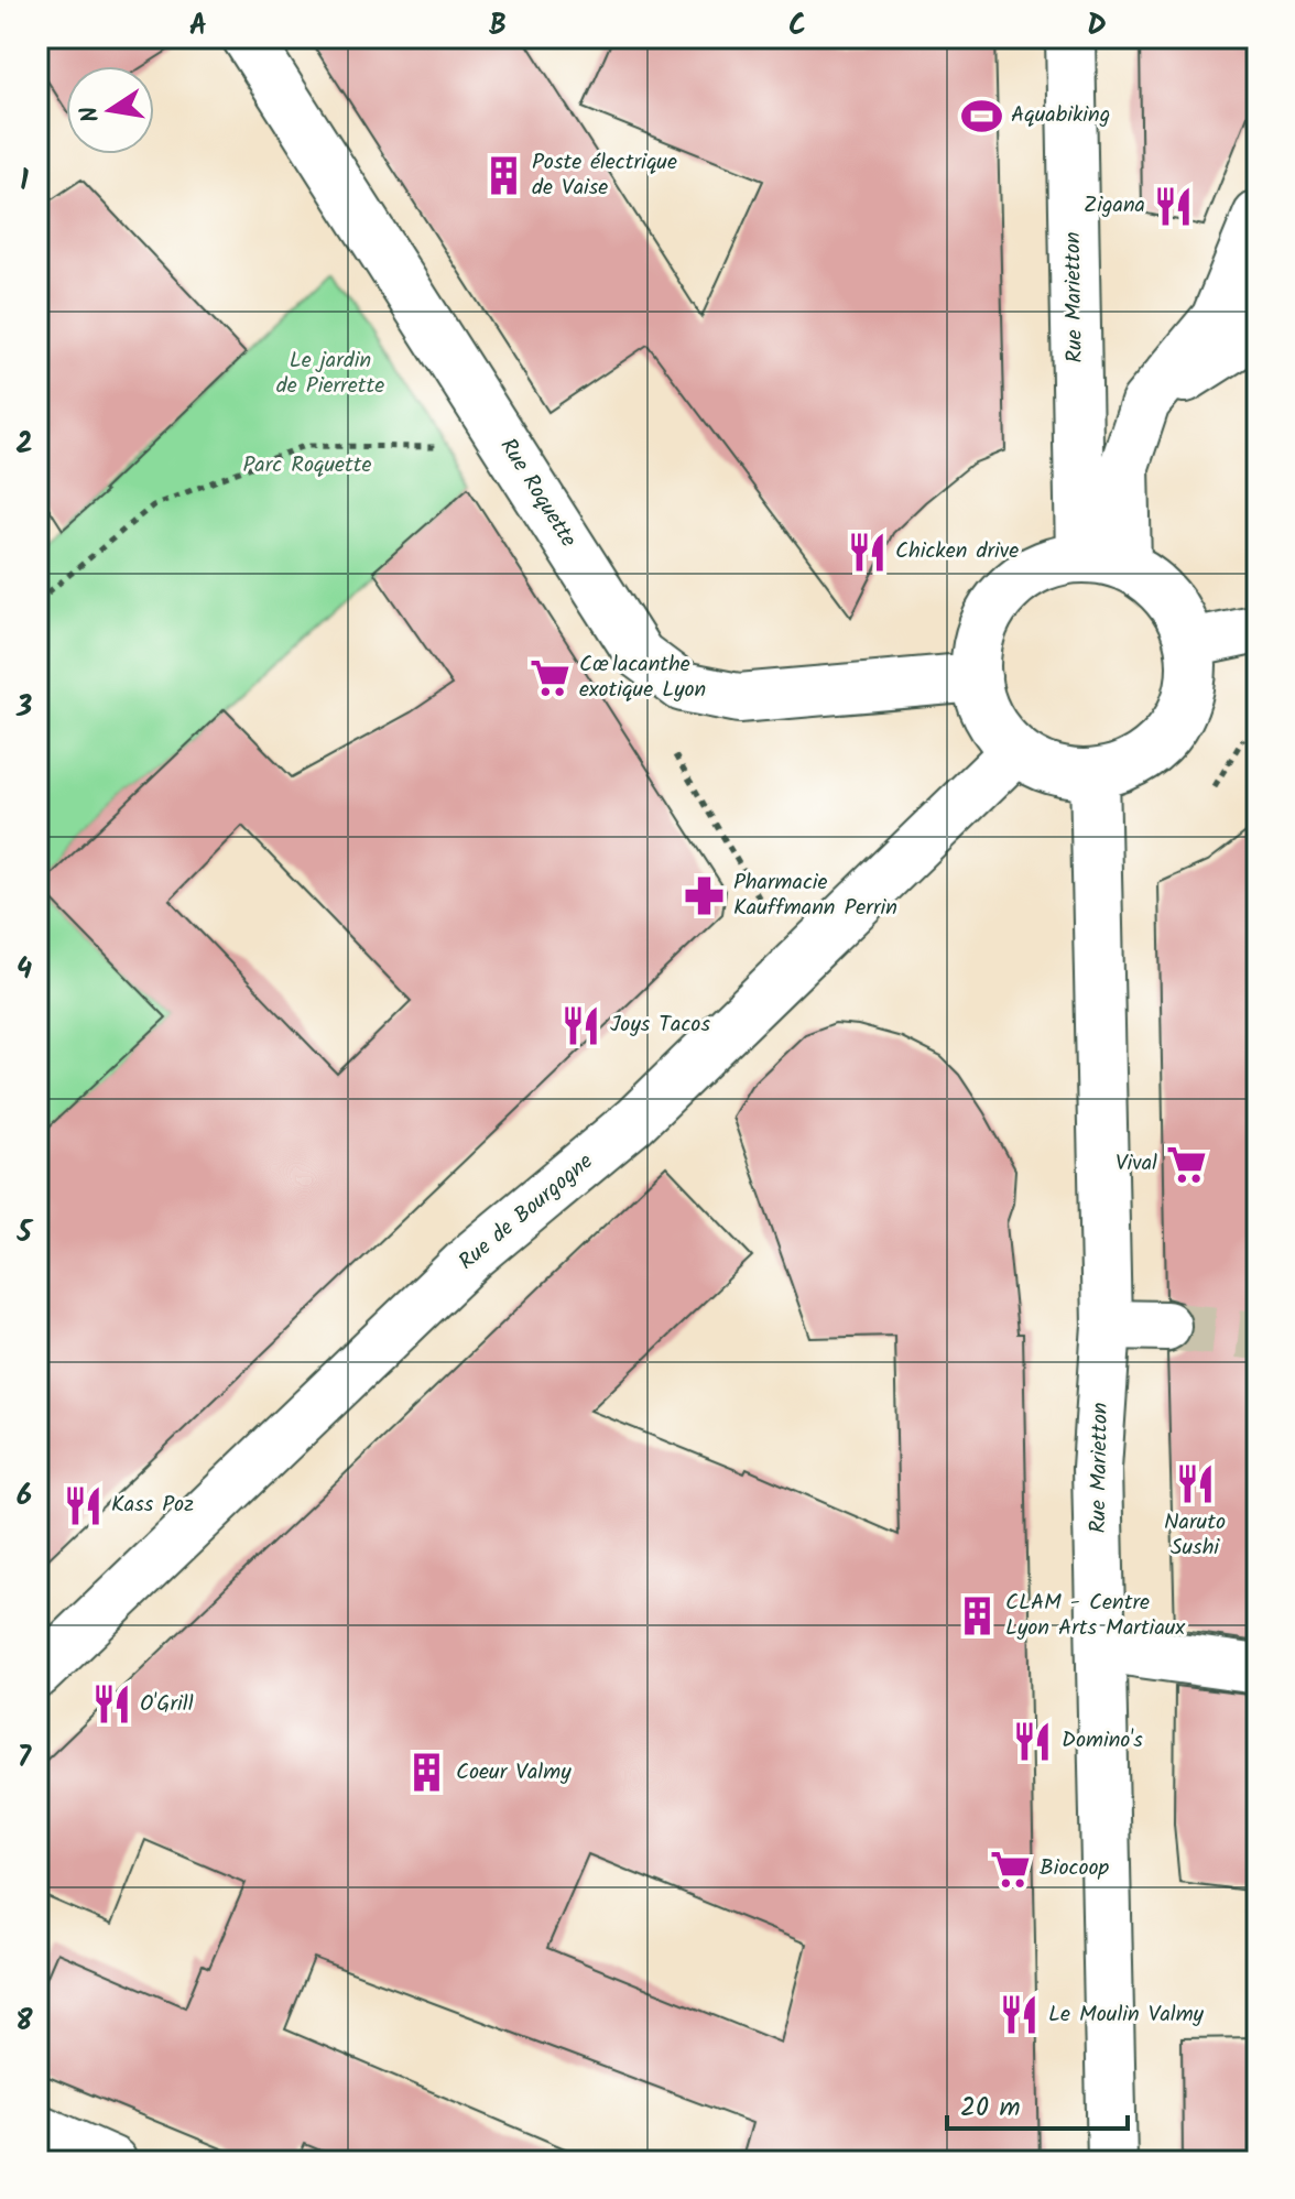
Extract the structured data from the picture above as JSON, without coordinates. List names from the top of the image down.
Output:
{
  "streets": {
    "main road": ["Rue Marietton", "Rue Roquette", "Rue de Bourgogne"]
  },
  "crossings": [
    ["Rue Marietton", "Rue Roquette"],
    ["Rue Marietton", "Rue de Bourgogne"],
    ["Rue Roquette", "Rue de Bourgogne"]
  ],
  "parks": ["Le jardin de Pierrette", "Parc Roquette"],
  "places": {
    "sports": ["Aquabiking"],
    "building": ["Poste électrique de Vaise", "CLAM - Centre Lyon Arts Martiaux", "Coeur Valmy"],
    "restaurant": [
      "Zigana",
      "Chicken drive",
      "Joys Tacos",
      "Naruto Sushi",
      "Kass Poz",
      "O'Grill",
      "Domino's",
      "Le Moulin Valmy"
    ],
    "supermarket": ["Cœlacanthe exotique Lyon", "Vival", "Biocoop"],
    "pharmacy": ["Pharmacie Kauffmann Perrin"]
  },
  "scale_bar": "20 m",
  "north": "left",
  "grid": {
    "columns": [
      "A",
      "B",
      "C",
      "D"
    ],
    "rows": [
      "1",
      "2",
      "3",
      "4",
      "5",
      "6",
      "7",
      "8"
    ]
  }
}
